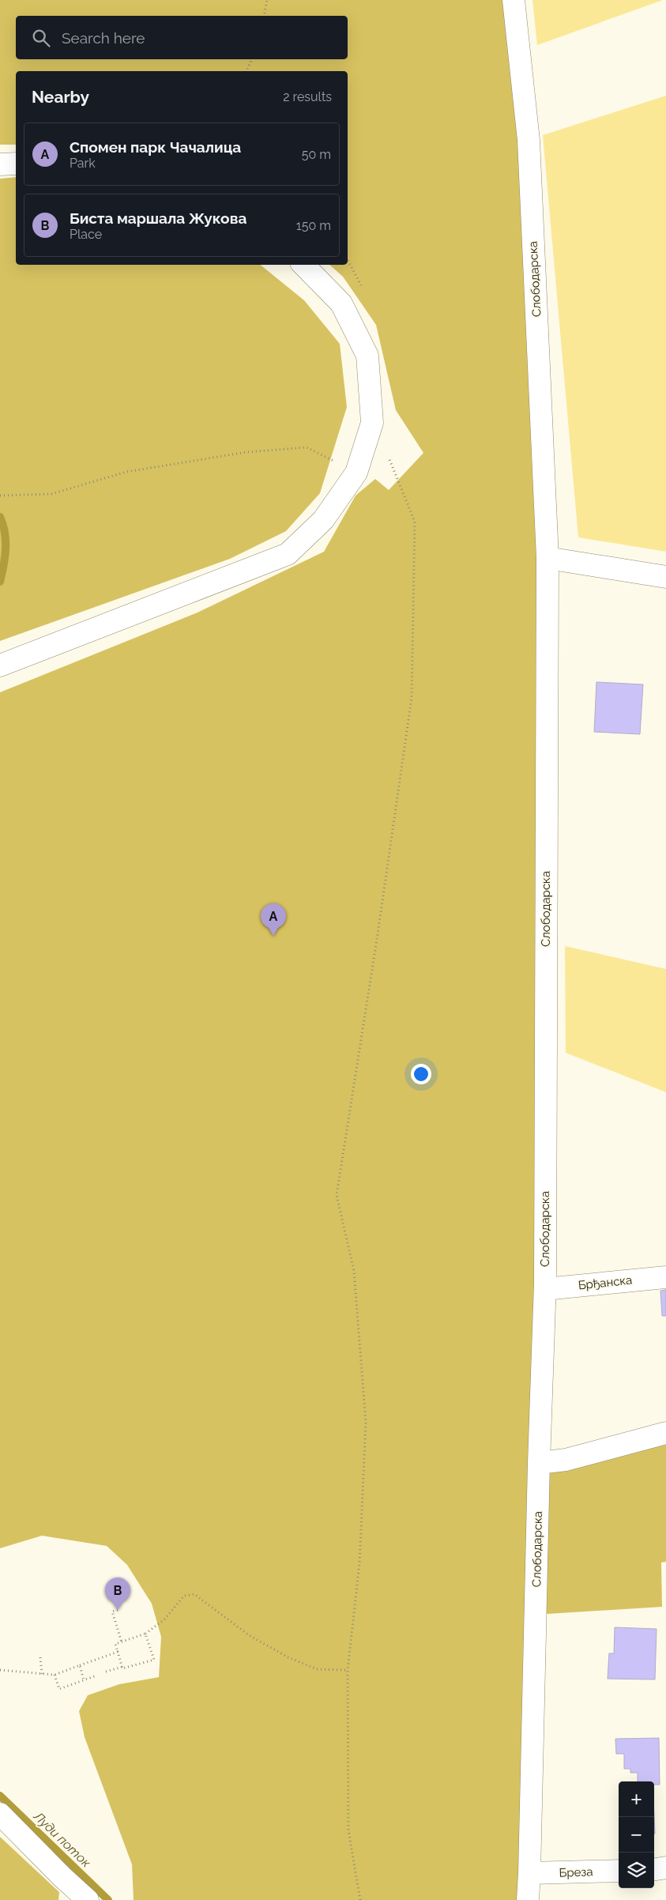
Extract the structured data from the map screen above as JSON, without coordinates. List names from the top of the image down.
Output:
{
  "streets": {
    "street": ["Слободарска", "Брђанска", "Бреза"]
  },
  "crossings": [
    ["Слободарска", "Брђанска"],
    ["Слободарска", "Бреза"]
  ],
  "water": ["Луди поток"],
  "page": {
    "search": "Search here",
    "heading": ["Nearby", "2 results"],
    "list": [
      {
        "mark": "A",
        "name": "Спомен парк Чачалица",
        "note": "Park",
        "value": "50 m"
      },
      {
        "mark": "B",
        "name": "Биста маршала Жукова",
        "note": "Place",
        "value": "150 m"
      }
    ],
    "pins": ["A", "B"],
    "map_buttons": ["+", "−"]
  }
}
